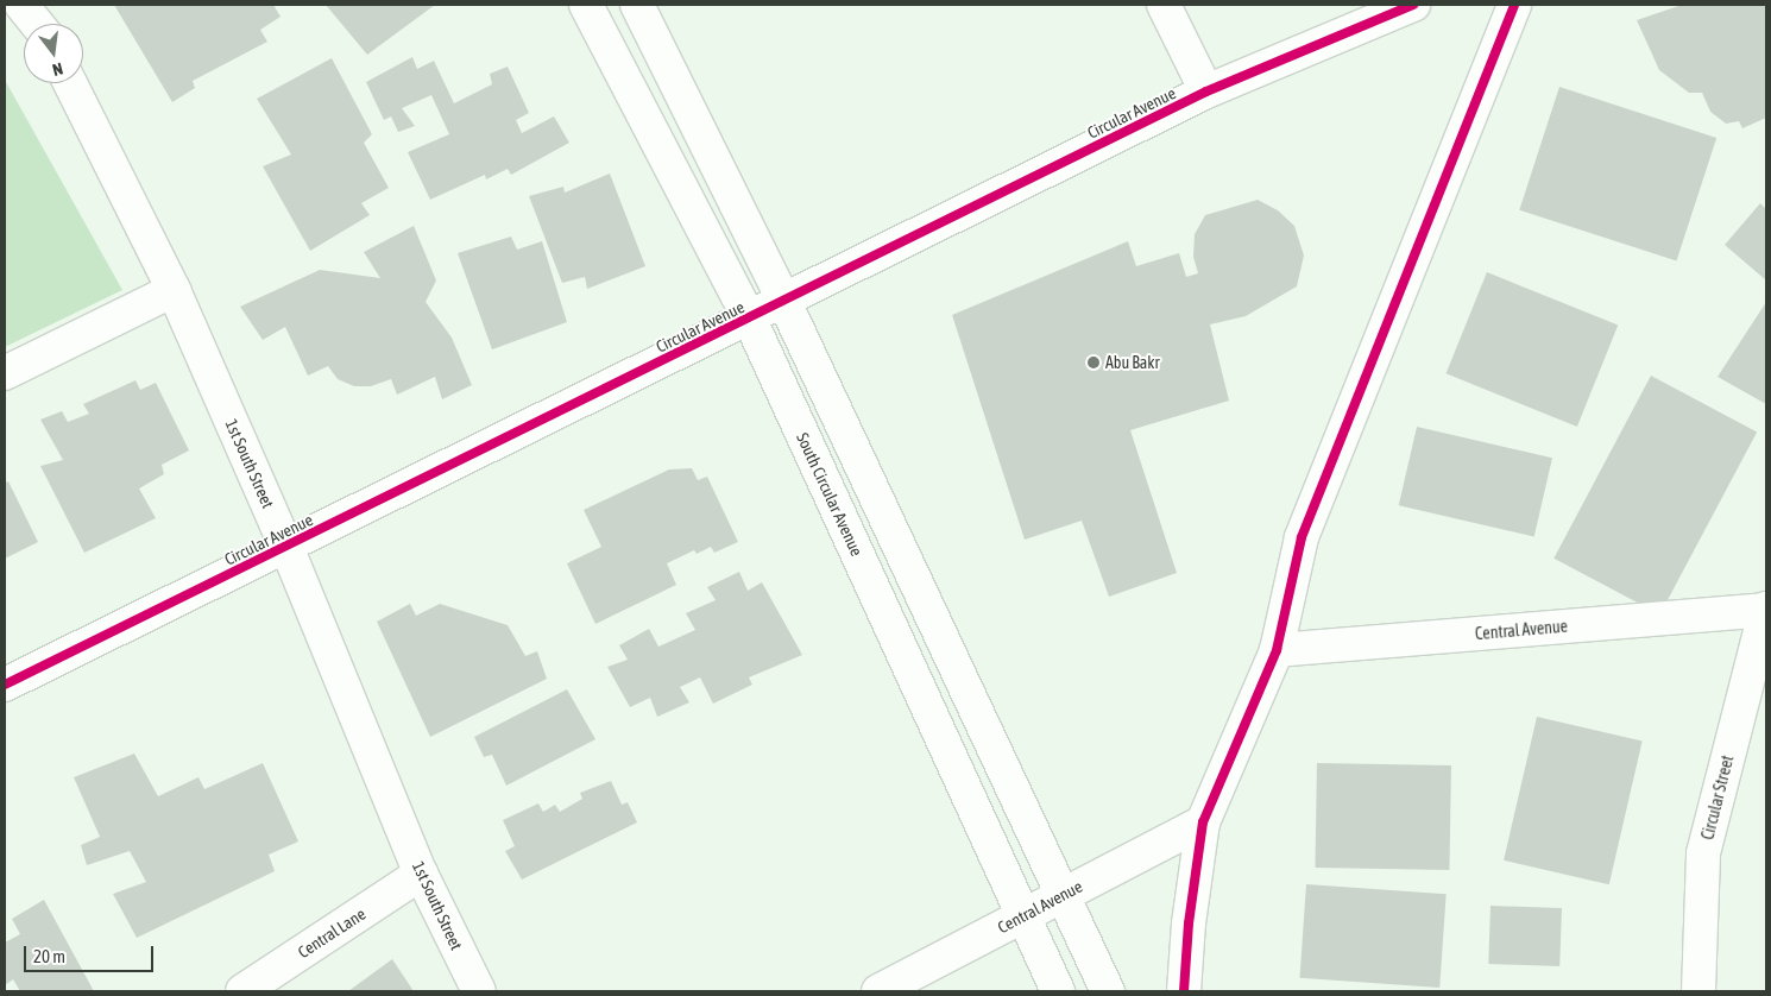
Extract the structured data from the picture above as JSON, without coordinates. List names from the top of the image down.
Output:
{
  "streets": {
    "street": [
      "Circular Avenue",
      "1st South Street",
      "South Circular Avenue",
      "Central Avenue",
      "Circular Street",
      "Central Lane"
    ]
  },
  "crossings": [
    ["Circular Avenue", "1st South Street"],
    ["Circular Avenue", "South Circular Avenue"],
    ["1st South Street", "Central Lane"],
    ["South Circular Avenue", "Central Avenue"],
    ["Central Avenue", "Circular Street"]
  ],
  "places": ["Abu Bakr"],
  "scale_bar": "20 m",
  "north": "bottom"
}
